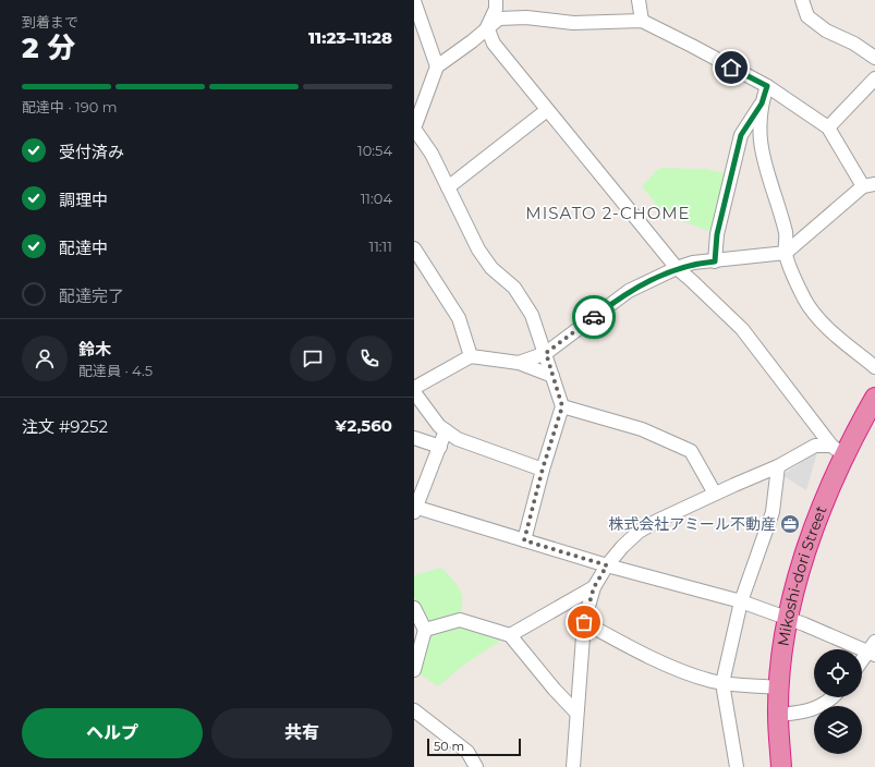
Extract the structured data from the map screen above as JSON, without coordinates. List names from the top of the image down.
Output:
{
  "streets": {
    "highway": ["Mikoshi-dori Street"]
  },
  "districts": ["MISATO 2-CHOME"],
  "places": {
    "office": ["株式会社アミール不動産"]
  },
  "scale_bar": "50 m",
  "page": {
    "heading": ["2 分", "到着まで", "11:23–11:28"],
    "panel": [
      "鈴木",
      "配達員 · 4.5",
      "注文 #9252",
      "¥2,560"
    ],
    "bar": "配達中 · 190 m",
    "list": [
      ["受付済み", "10:54"],
      ["調理中", "11:04"],
      ["配達中", "11:11"],
      "配達完了"
    ],
    "buttons": ["ヘルプ", "共有"],
    "scale": "50 m"
  }
}
